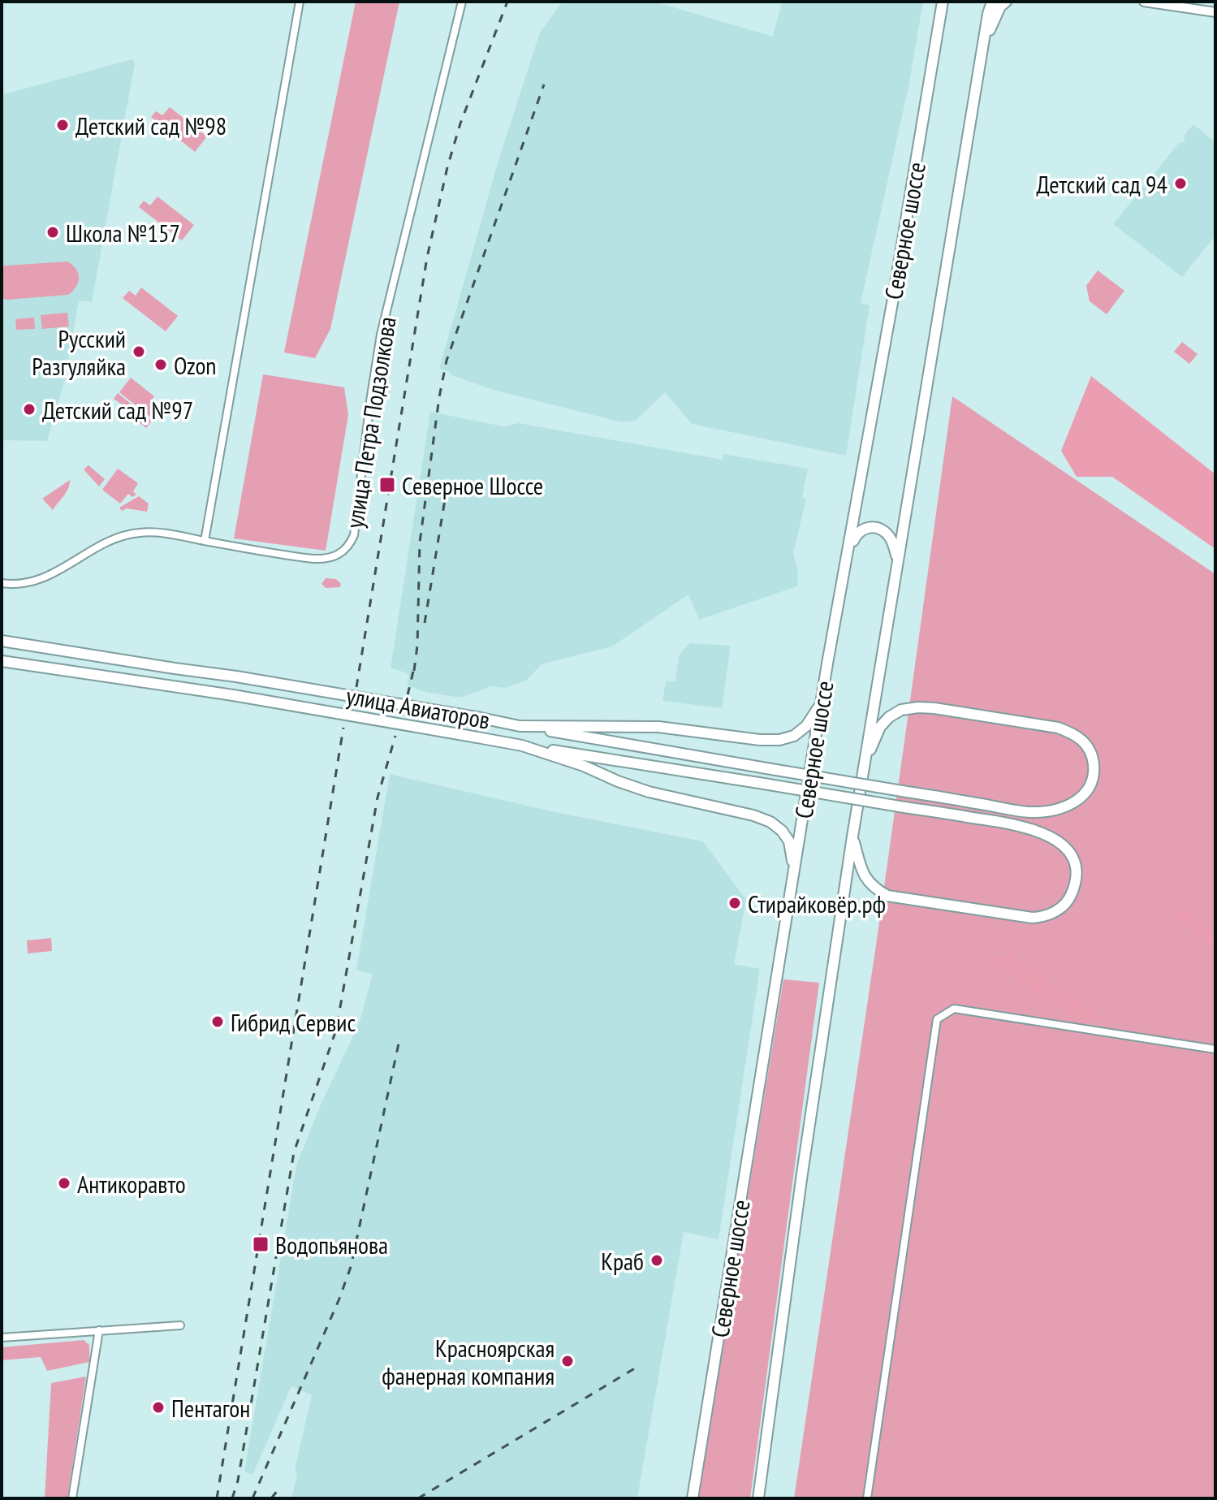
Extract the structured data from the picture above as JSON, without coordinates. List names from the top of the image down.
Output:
{
  "streets": {
    "main road": ["Северное шоссе", "улица Авиаторов"],
    "street": ["улица Петра Подзолкова"]
  },
  "crossings": [
    ["Северное шоссе", "улица Авиаторов"]
  ],
  "places": {
    "other": [
      "Детский сад №98",
      "Детский сад 94",
      "Школа №157",
      "Русский Разгуляйка",
      "Ozon",
      "Детский сад №97",
      "Стирайковёр.рф",
      "Гибрид Сервис",
      "Антикоравто",
      "Краб",
      "Красноярская фанерная компания",
      "Пентагон"
    ],
    "transit": ["Северное Шоссе", "Водопьянова"]
  }
}
